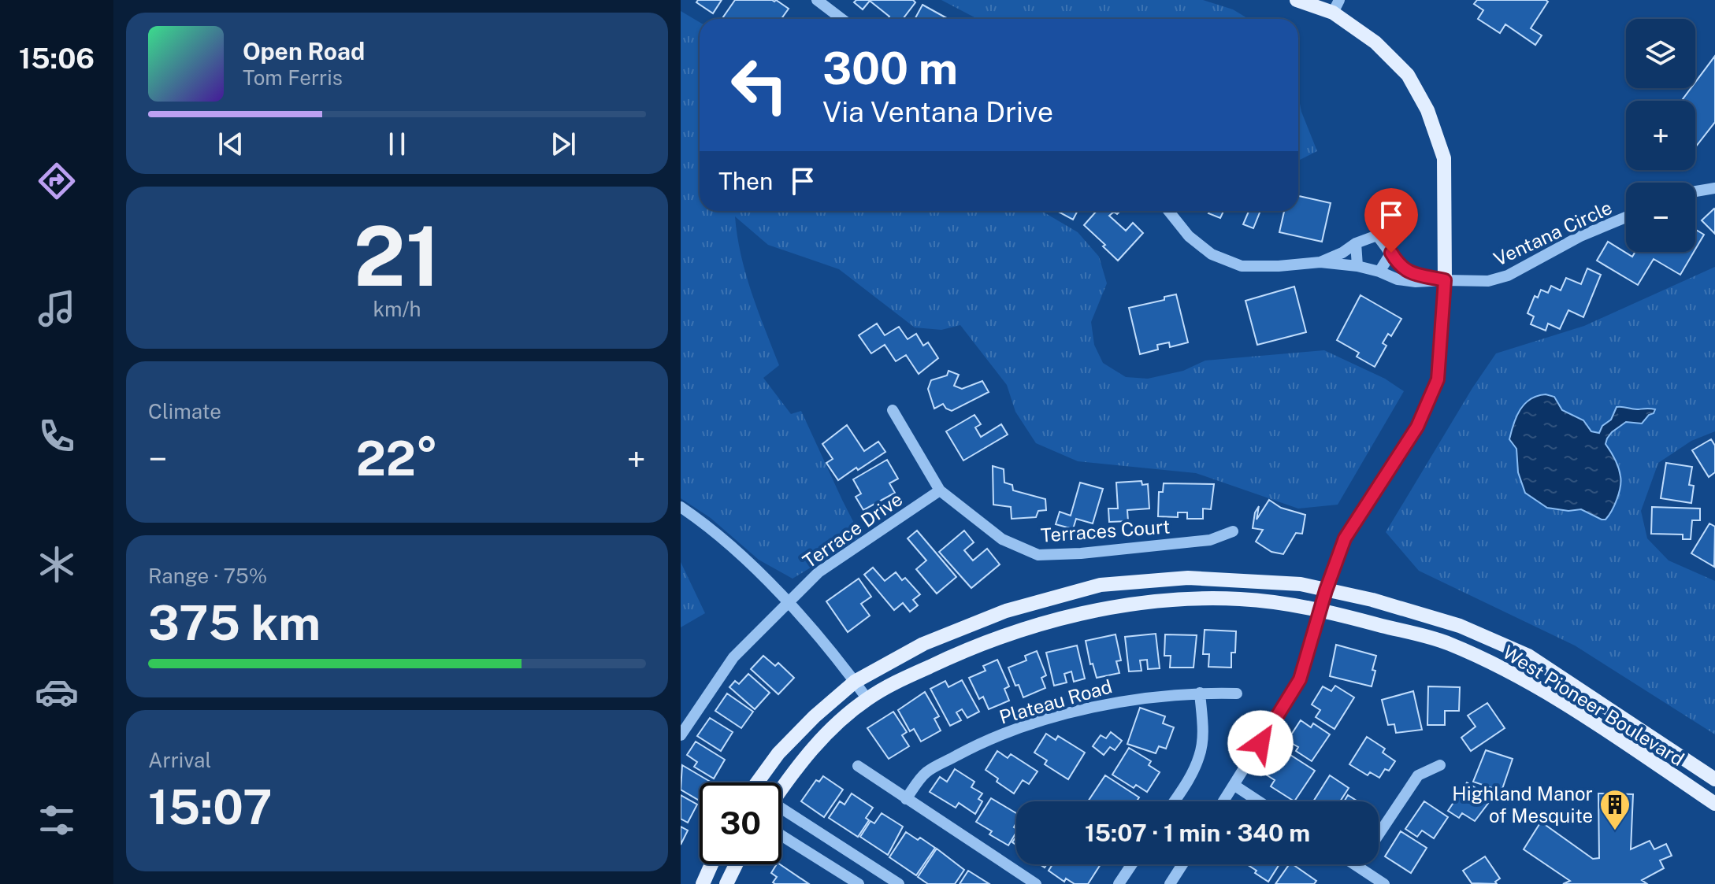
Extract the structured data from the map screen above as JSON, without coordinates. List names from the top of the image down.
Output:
{
  "streets": {
    "main road": ["West Pioneer Boulevard"],
    "street": [
      "Ventana Circle",
      "Terrace Drive",
      "Terraces Court",
      "Plateau Road"
    ]
  },
  "crossings": [
    ["Terrace Drive", "Terraces Court"]
  ],
  "places": {
    "building": ["Highland Manor of Mesquite"]
  },
  "page": {
    "tabs": "15:06",
    "map_buttons": ["+", "−"],
    "turn": ["300 m", "Via Ventana Drive"],
    "song": ["Open Road", "Tom Ferris"],
    "then": "Then",
    "tile": [
      ["21", "km/h"],
      "Climate",
      ["Range · 75%", "375 km"],
      ["Arrival", "15:07"]
    ],
    "heat": ["−", "22°", "+"],
    "limit": "30",
    "trip": "15:07 · 1 min · 340 m"
  }
}
